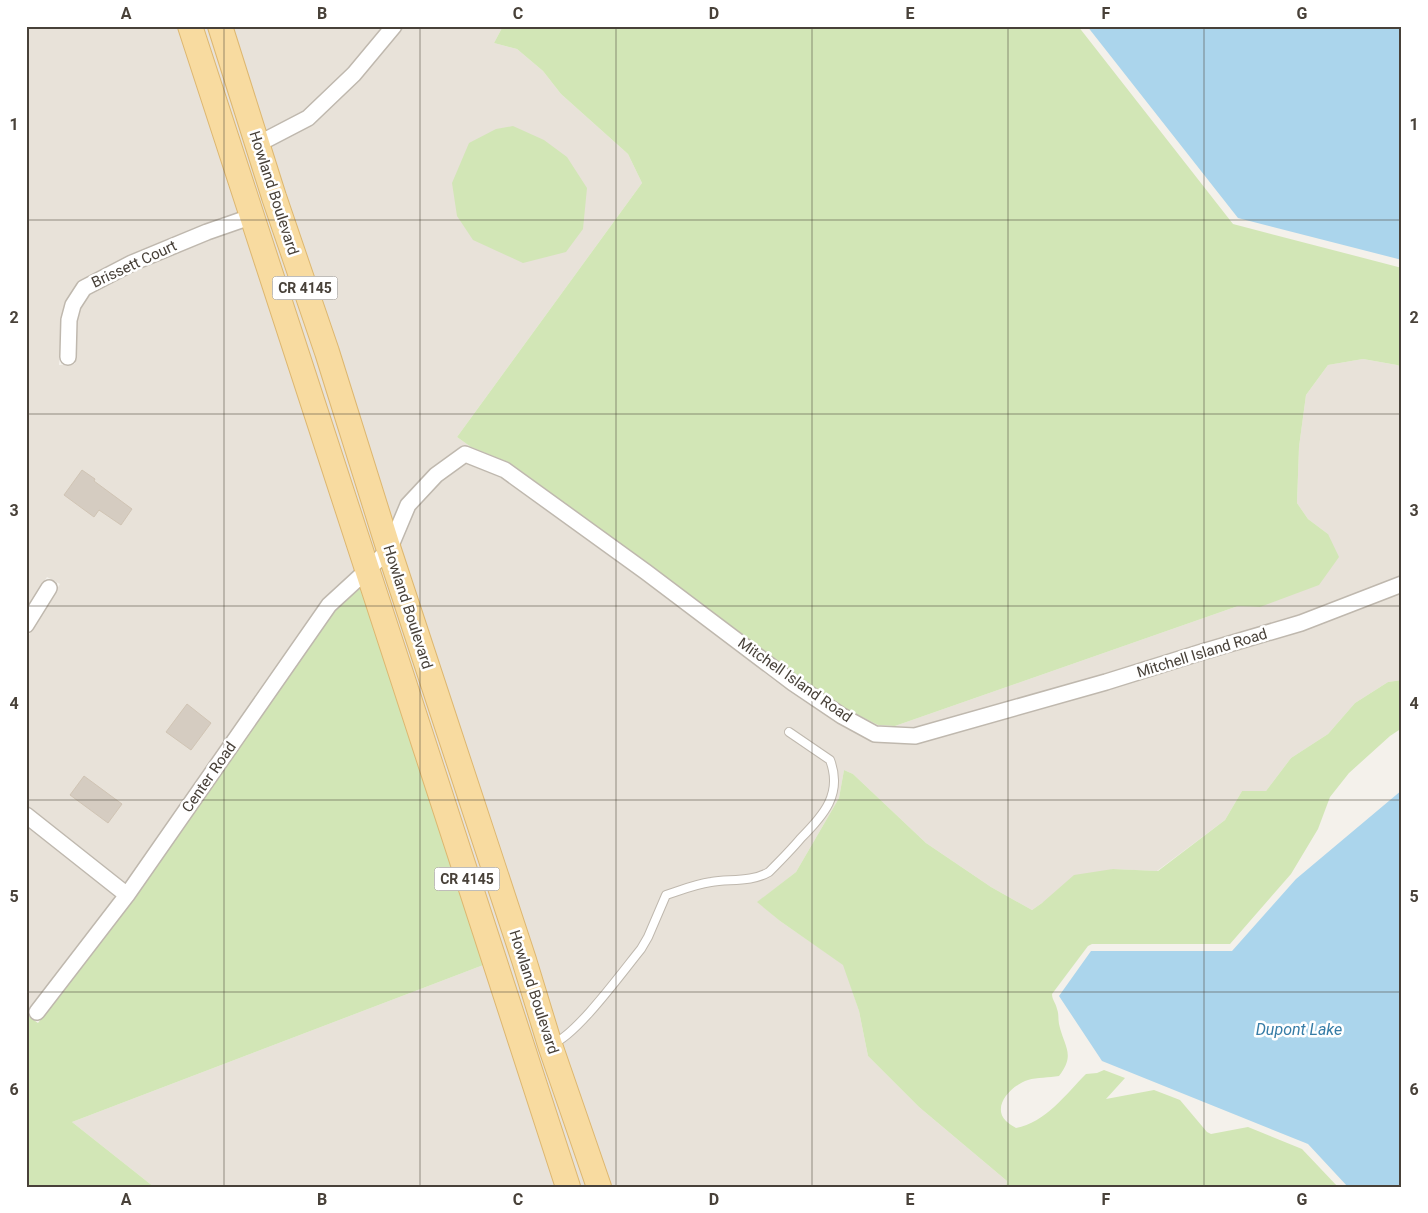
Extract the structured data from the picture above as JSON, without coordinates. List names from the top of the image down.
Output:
{
  "streets": {
    "main road": ["Howland Boulevard", "CR 4145"],
    "street": ["Brissett Court", "Mitchell Island Road", "Center Road"]
  },
  "crossings": [
    ["Howland Boulevard", "Brissett Court"],
    ["Howland Boulevard", "Mitchell Island Road"],
    ["Howland Boulevard", "Center Road"],
    ["Mitchell Island Road", "Center Road"]
  ],
  "water": ["Dupont Lake"],
  "grid": {
    "columns": [
      "A",
      "B",
      "C",
      "D",
      "E",
      "F",
      "G"
    ],
    "rows": [
      "1",
      "2",
      "3",
      "4",
      "5",
      "6"
    ]
  }
}
